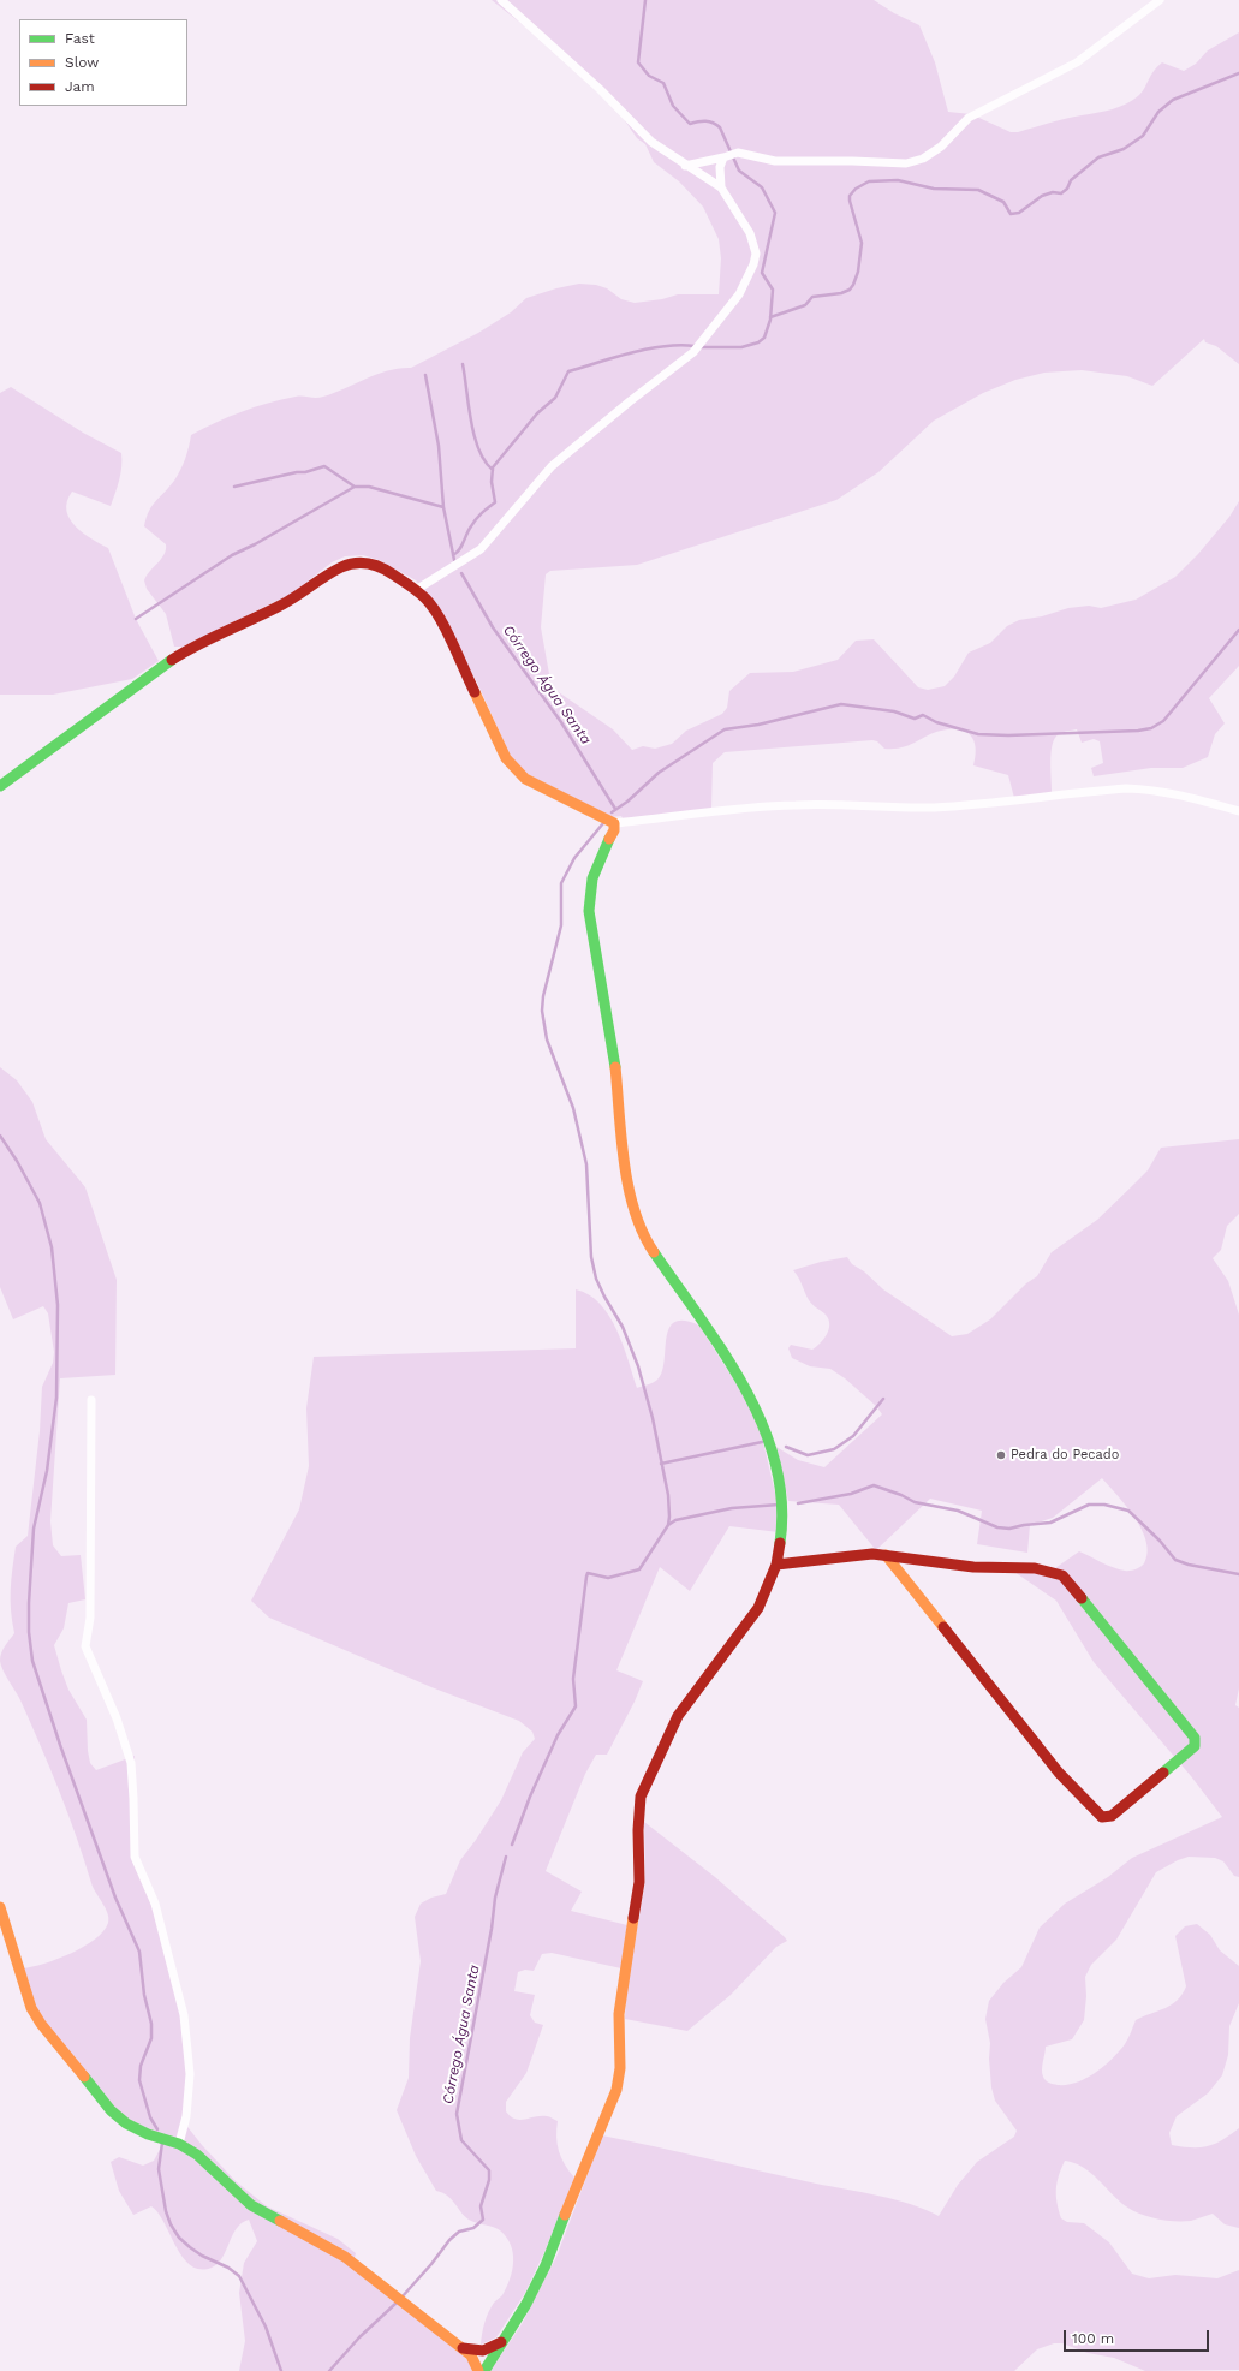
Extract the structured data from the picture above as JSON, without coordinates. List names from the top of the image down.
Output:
{
  "water": ["Córrego Água Santa"],
  "places": ["Pedra do Pecado"],
  "legend": ["Fast", "Slow", "Jam"],
  "scale_bar": "100 m"
}
